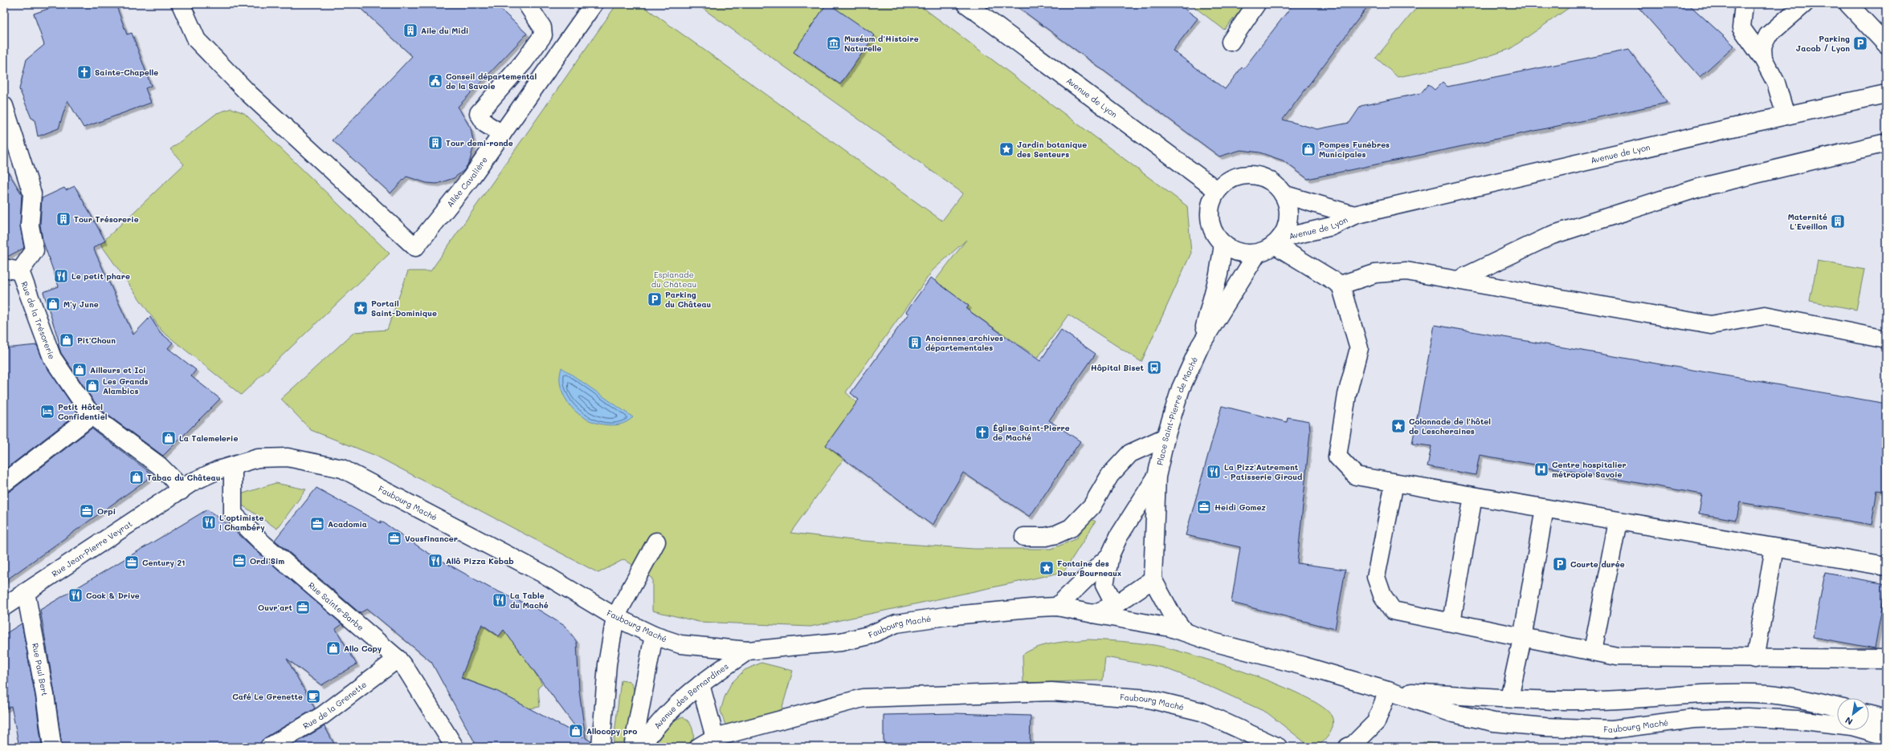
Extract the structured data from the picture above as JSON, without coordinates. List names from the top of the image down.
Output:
{
  "streets": {
    "street": [
      "Avenue de Lyon",
      "Allée Cavalière",
      "Rue de la Trésorerie",
      "Place Saint-Pierre de Maché",
      "Faubourg Maché",
      "Rue Jean-Pierre Veyrat",
      "Rue Sainte-Barbe",
      "Rue Paul Bert",
      "Avenue des Bernardines",
      "Rue de la Grenette"
    ]
  },
  "crossings": [
    ["Avenue de Lyon", "Place Saint-Pierre de Maché"],
    ["Rue de la Trésorerie", "Faubourg Maché"],
    ["Rue de la Trésorerie", "Rue Jean-Pierre Veyrat"],
    ["Place Saint-Pierre de Maché", "Faubourg Maché"],
    ["Faubourg Maché", "Rue Jean-Pierre Veyrat"],
    ["Faubourg Maché", "Rue Sainte-Barbe"],
    ["Faubourg Maché", "Avenue des Bernardines"],
    ["Rue Jean-Pierre Veyrat", "Rue Paul Bert"],
    ["Rue Sainte-Barbe", "Rue de la Grenette"]
  ],
  "parks": ["Esplanade du Château"],
  "places": {
    "building": [
      "Aile du Midi",
      "Tour demi-ronde",
      "Tour Trésorerie",
      "Maternité L'Eveillon",
      "Anciennes archives départementales"
    ],
    "museum": ["Muséum d'Histoire Naturelle"],
    "parking": ["Parking Jacob / Lyon", "Parking du Château", "Courte durée"],
    "church": ["Sainte-Chapelle", "Église Saint-Pierre de Maché"],
    "public building": ["Conseil départemental de la Savoie"],
    "place": [
      "Jardin botanique des Senteurs",
      "Portail Saint-Dominique",
      "Colonnade de l'hôtel de Lescheraines",
      "Fontaine des Deux Bourneaux"
    ],
    "shop": [
      "Pompes Funèbres Municipales",
      "M'y June",
      "Pit'Choun",
      "Ailleurs et Ici",
      "Les Grands Alambics",
      "La Talemelerie",
      "Tabac du Château",
      "Allo Copy",
      "Allocopy pro"
    ],
    "restaurant": [
      "Le petit phare",
      "La Pizz'Autrement - Patisserie Giroud",
      "L'optimiste ! Chambéry",
      "Allô Pizza Kebab",
      "Cook & Drive",
      "La Table du Maché"
    ],
    "bus stop": ["Hôpital Biset"],
    "hotel": ["Petit Hôtel Confidentiel"],
    "hospital": ["Centre hospitalier métropole Savoie"],
    "office": [
      "Heidi Gomez",
      "Orpi",
      "Acadomia",
      "Vousfinancer",
      "Ordi'Sim",
      "Century 21",
      "Ouvr'art"
    ],
    "cafe": ["Café Le Grenette"]
  },
  "north": "bottom left"
}
